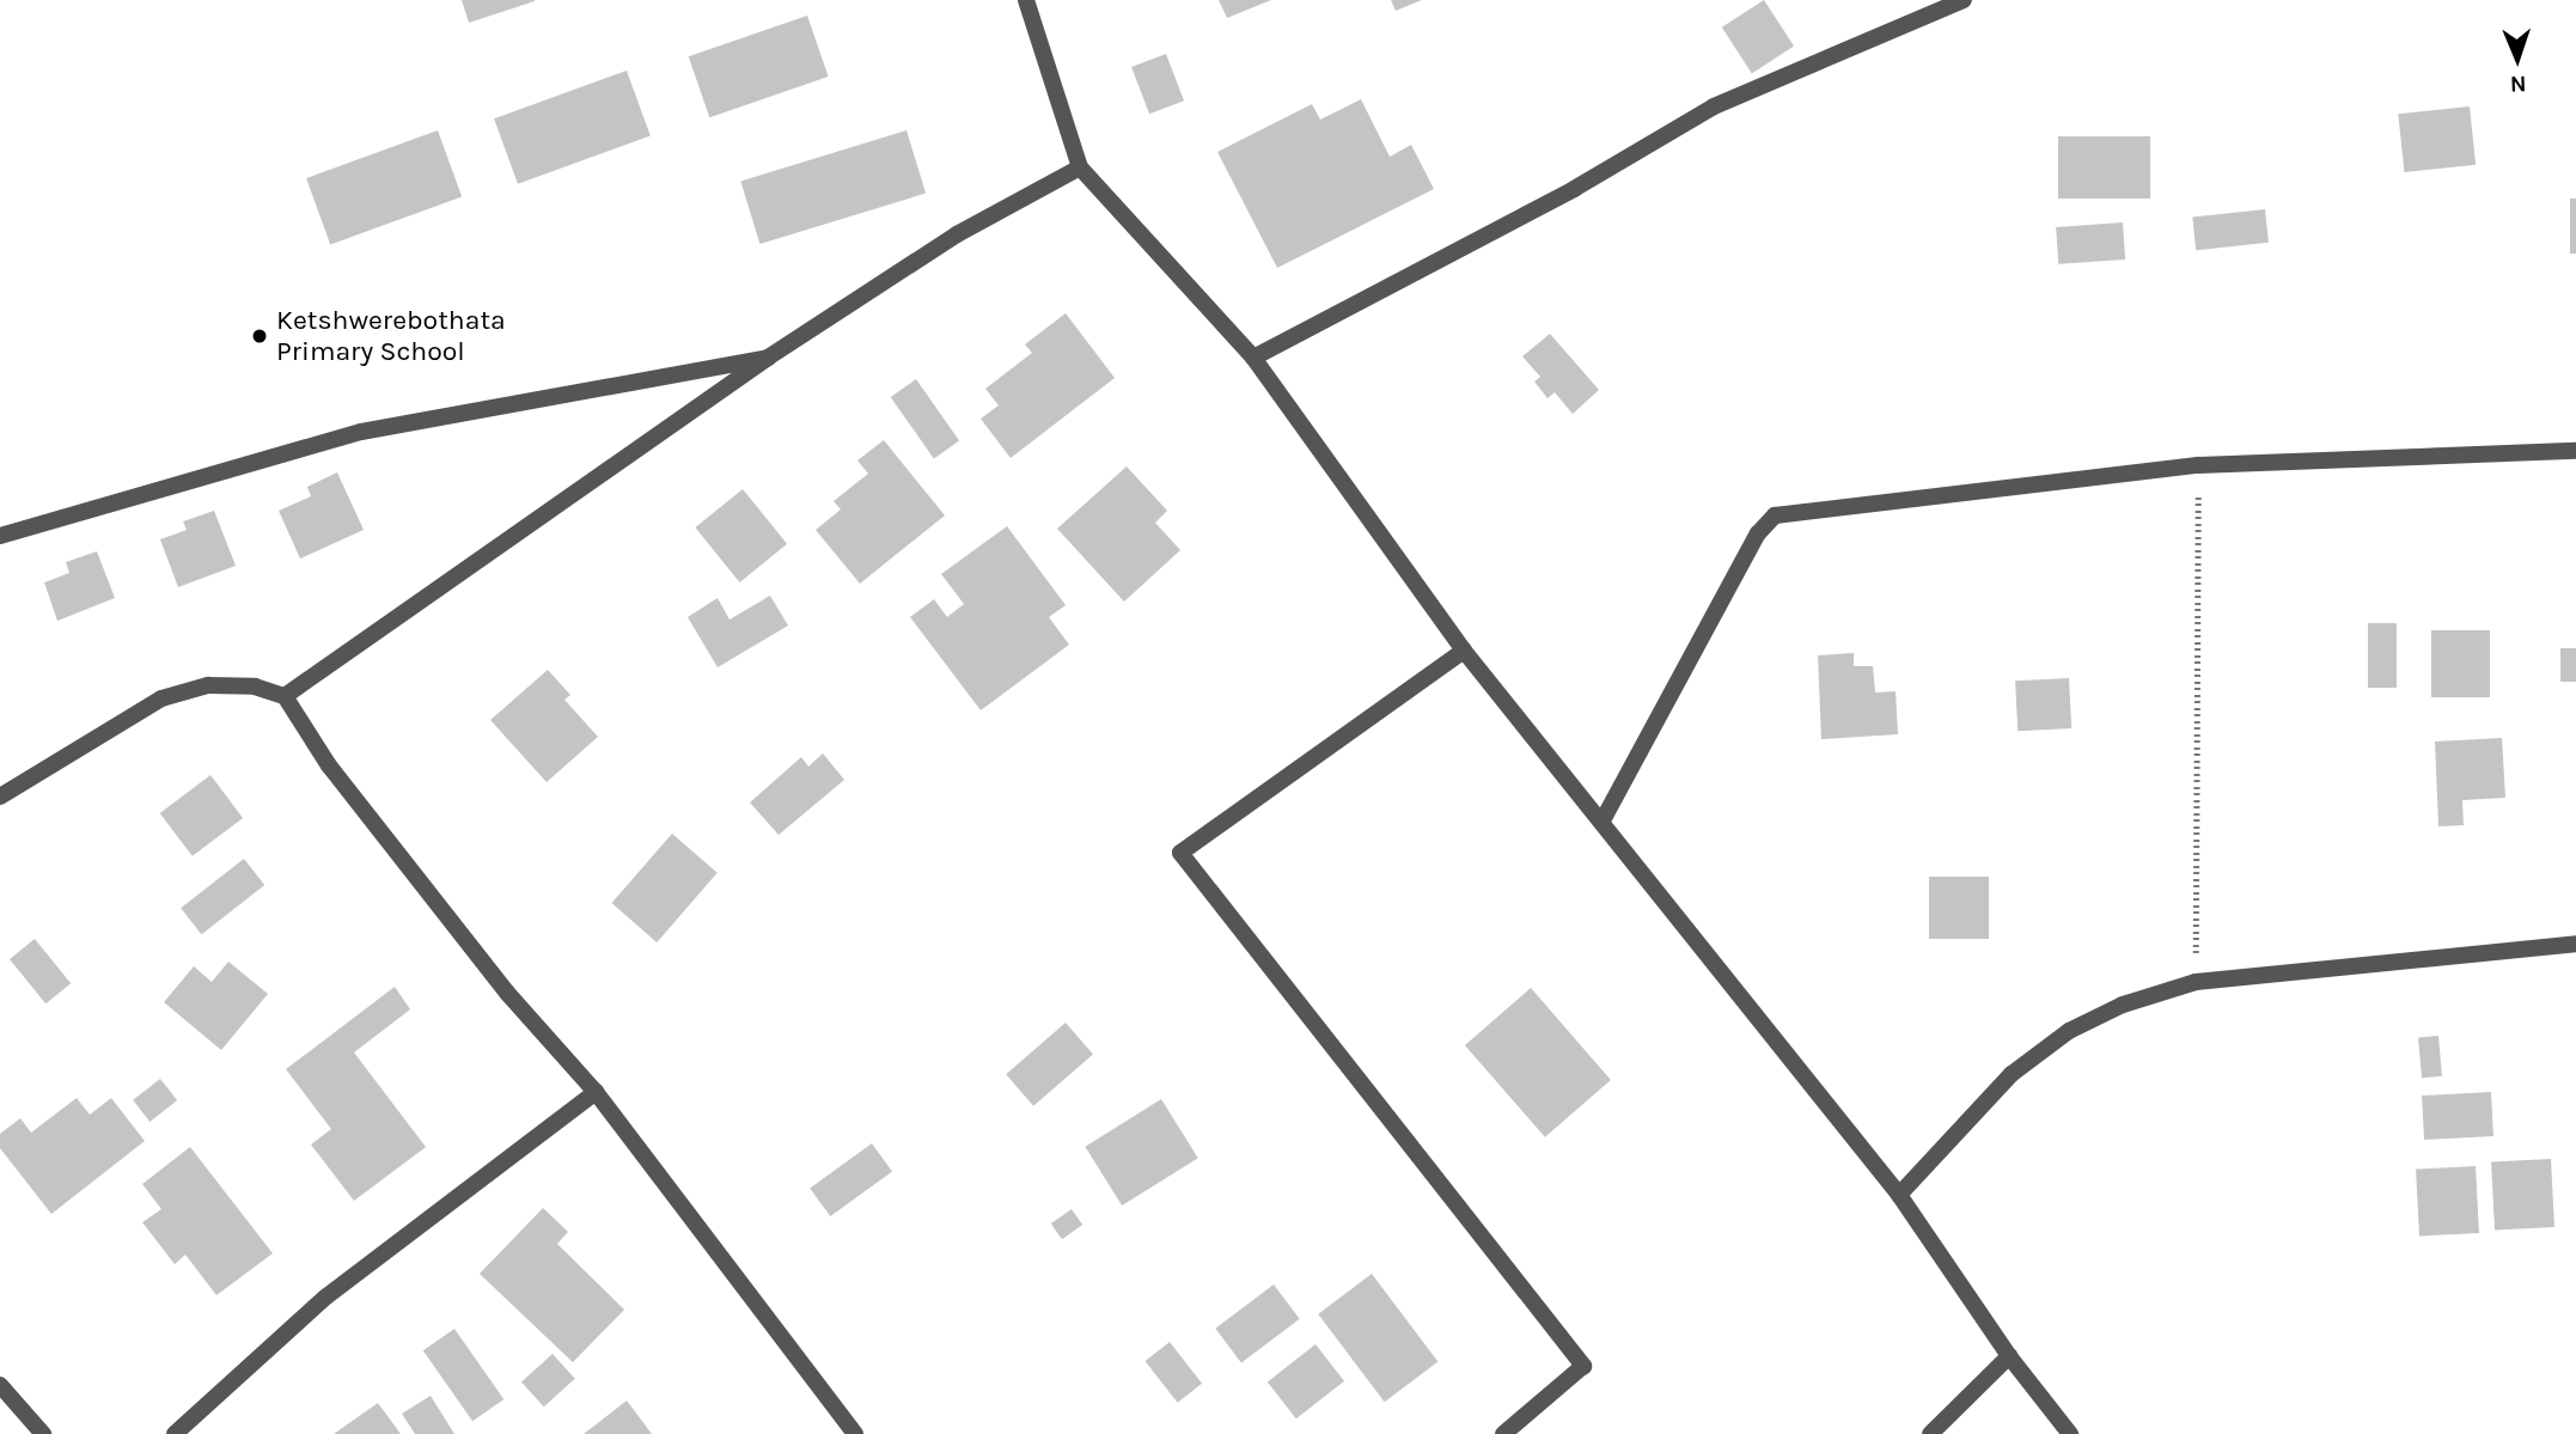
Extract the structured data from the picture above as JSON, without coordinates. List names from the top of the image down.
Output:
{
  "places": ["Ketshwerebothata Primary School"],
  "north": "bottom"
}
